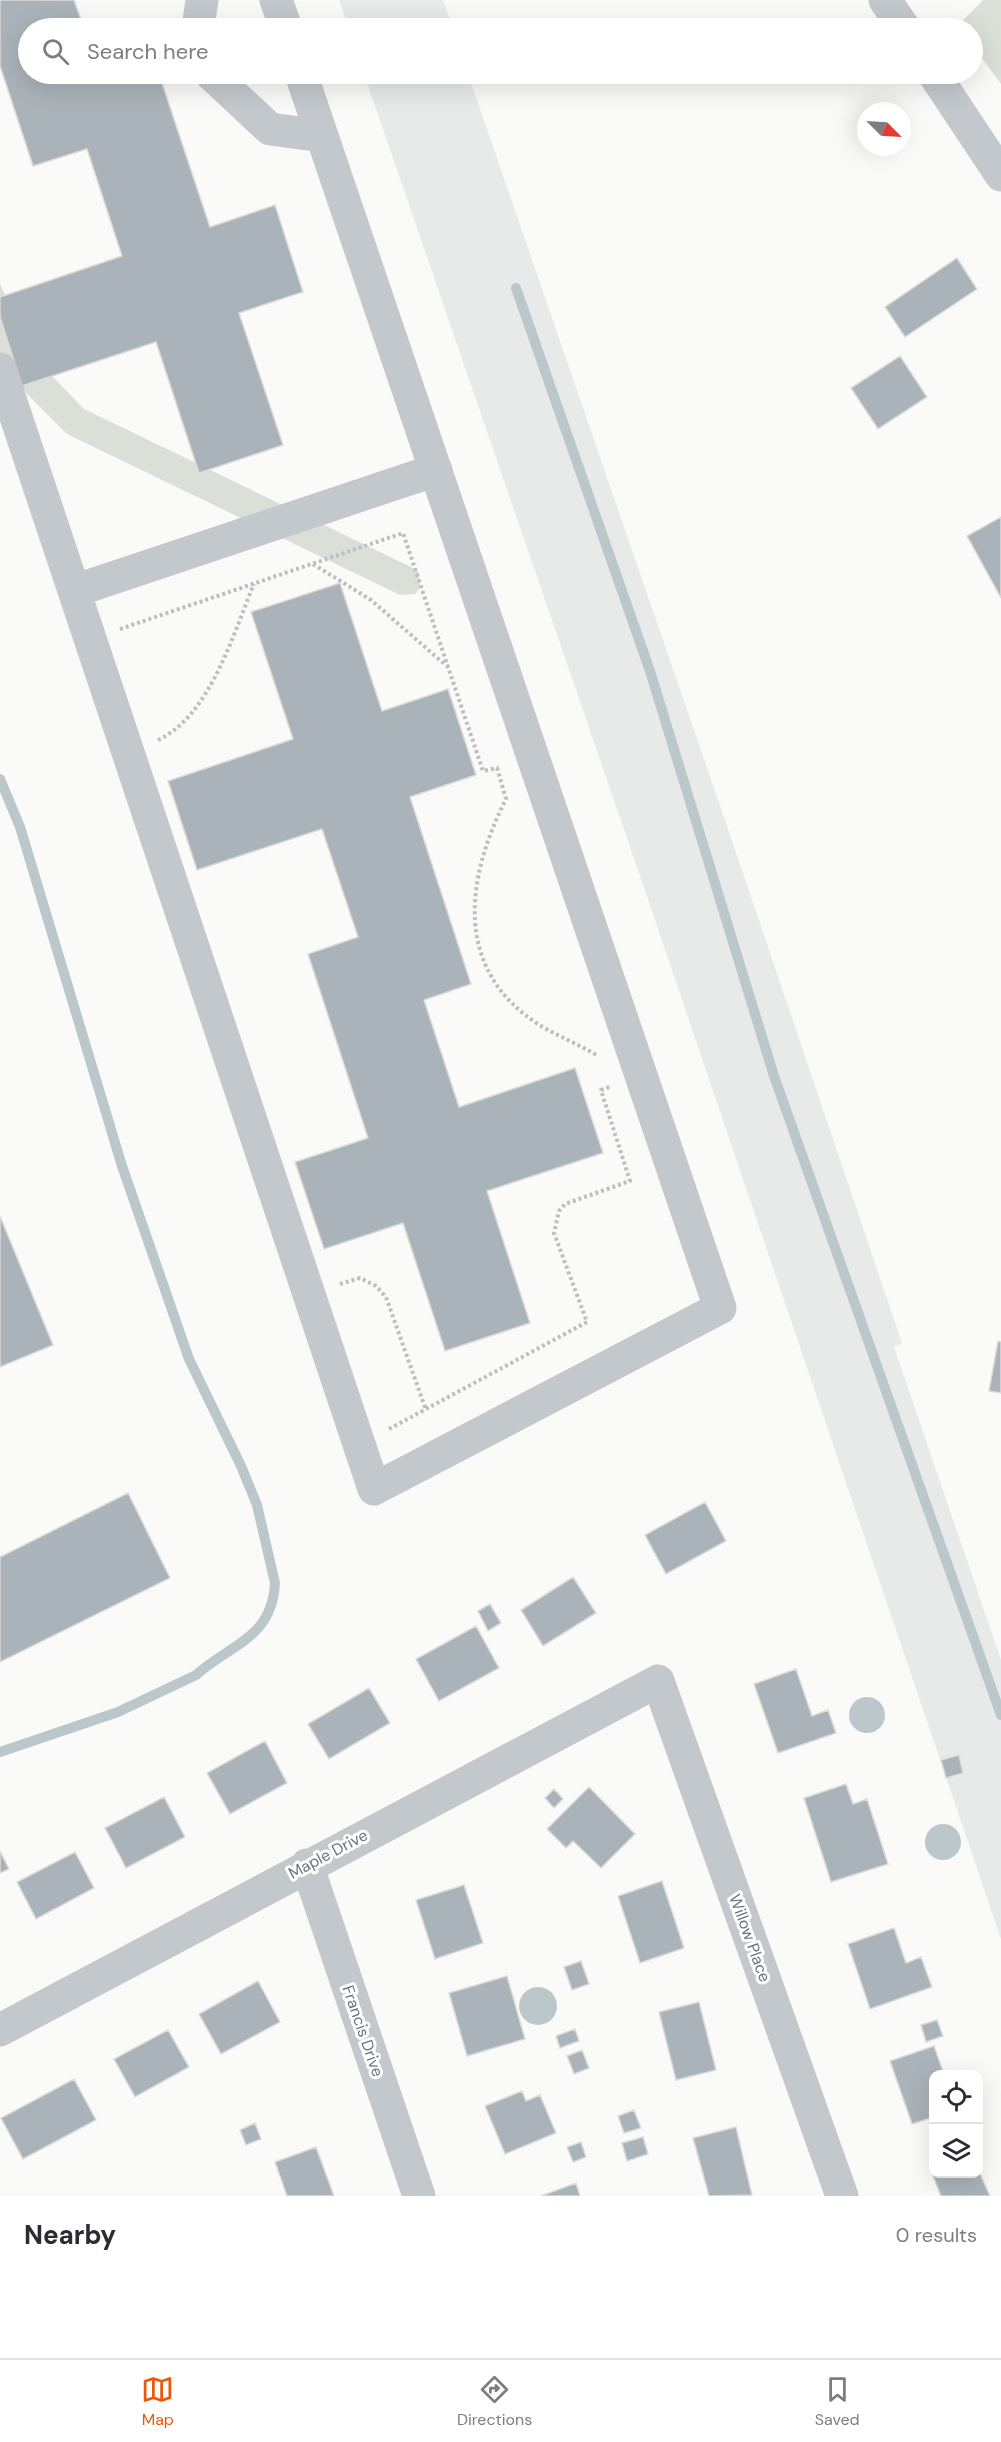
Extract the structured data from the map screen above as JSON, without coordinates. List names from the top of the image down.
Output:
{
  "streets": {
    "street": ["Maple Drive", "Willow Place", "Francis Drive"]
  },
  "crossings": [
    ["Maple Drive", "Willow Place"],
    ["Maple Drive", "Francis Drive"]
  ],
  "north": "bottom right",
  "page": {
    "search": "Search here",
    "heading": ["Nearby", "0 results"],
    "nav": ["Map", "Directions", "Saved"]
  }
}
